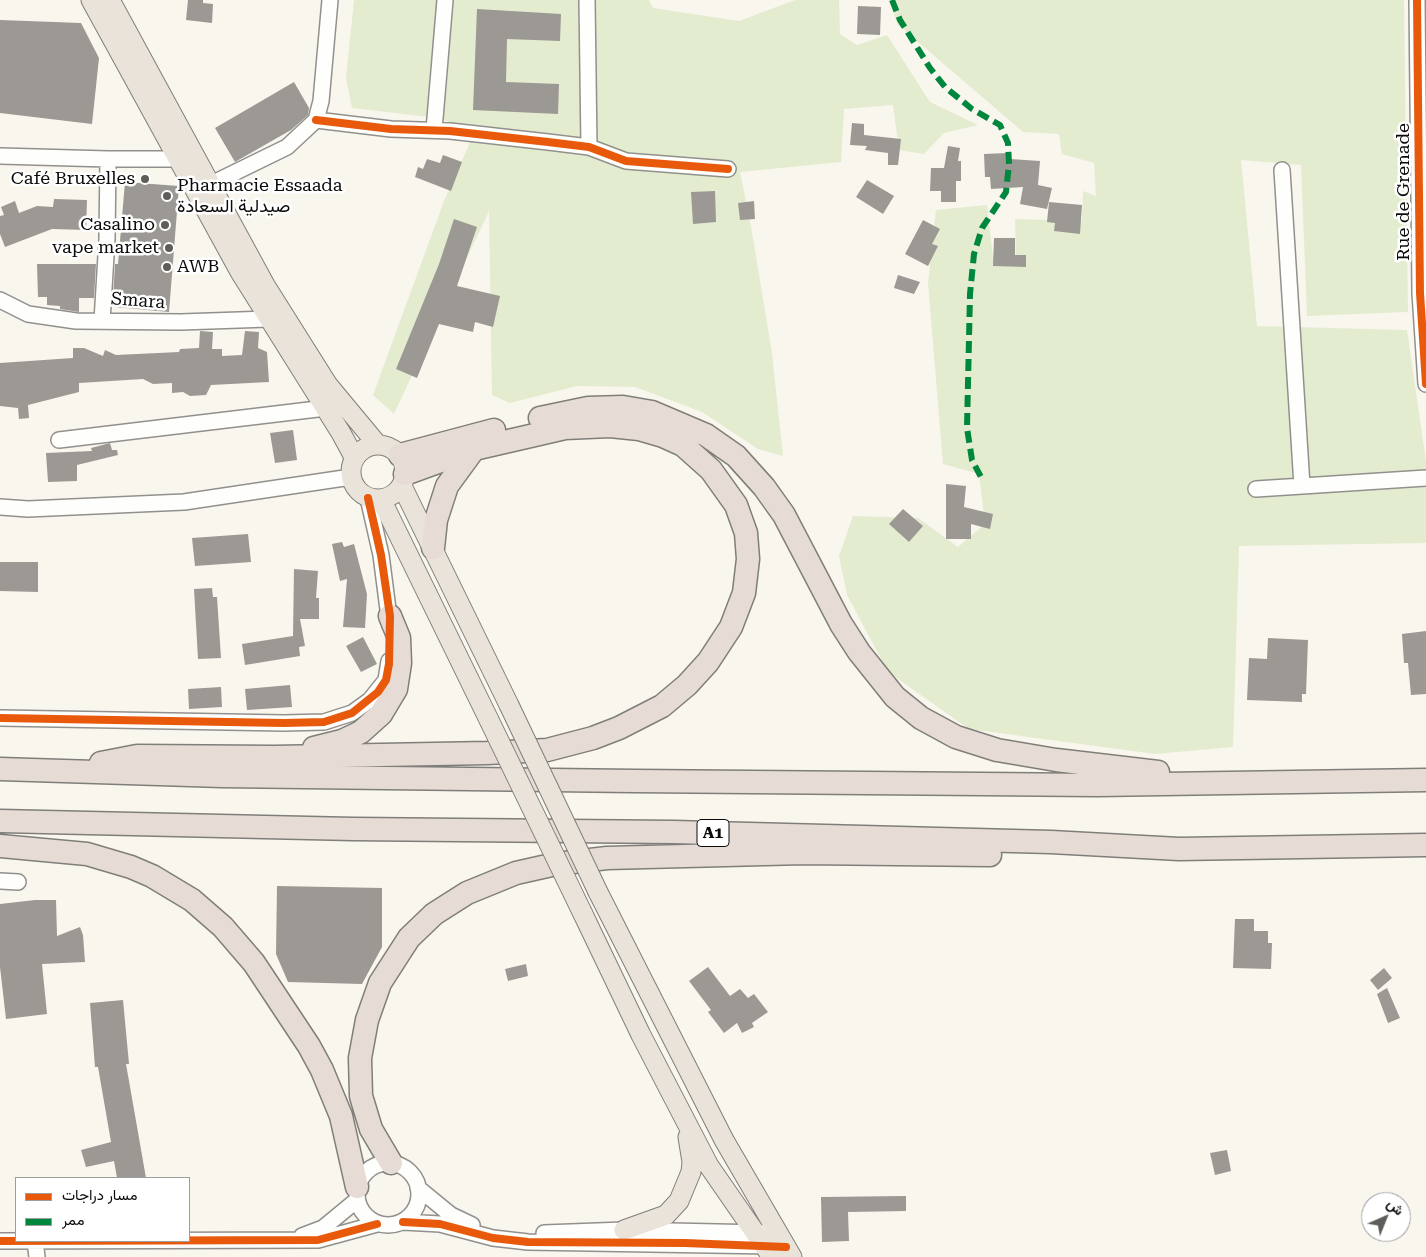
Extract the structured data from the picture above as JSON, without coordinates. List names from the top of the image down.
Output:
{
  "streets": {
    "highway": ["A1"],
    "street": ["Rue de Grenade", "Smara"]
  },
  "places": [
    "Café Bruxelles",
    "Pharmacie Essaada صيدلية السعادة",
    "Casalino",
    "vape market",
    "AWB"
  ],
  "legend": ["مسار دراجات", "ممر"],
  "north": "top right"
}
